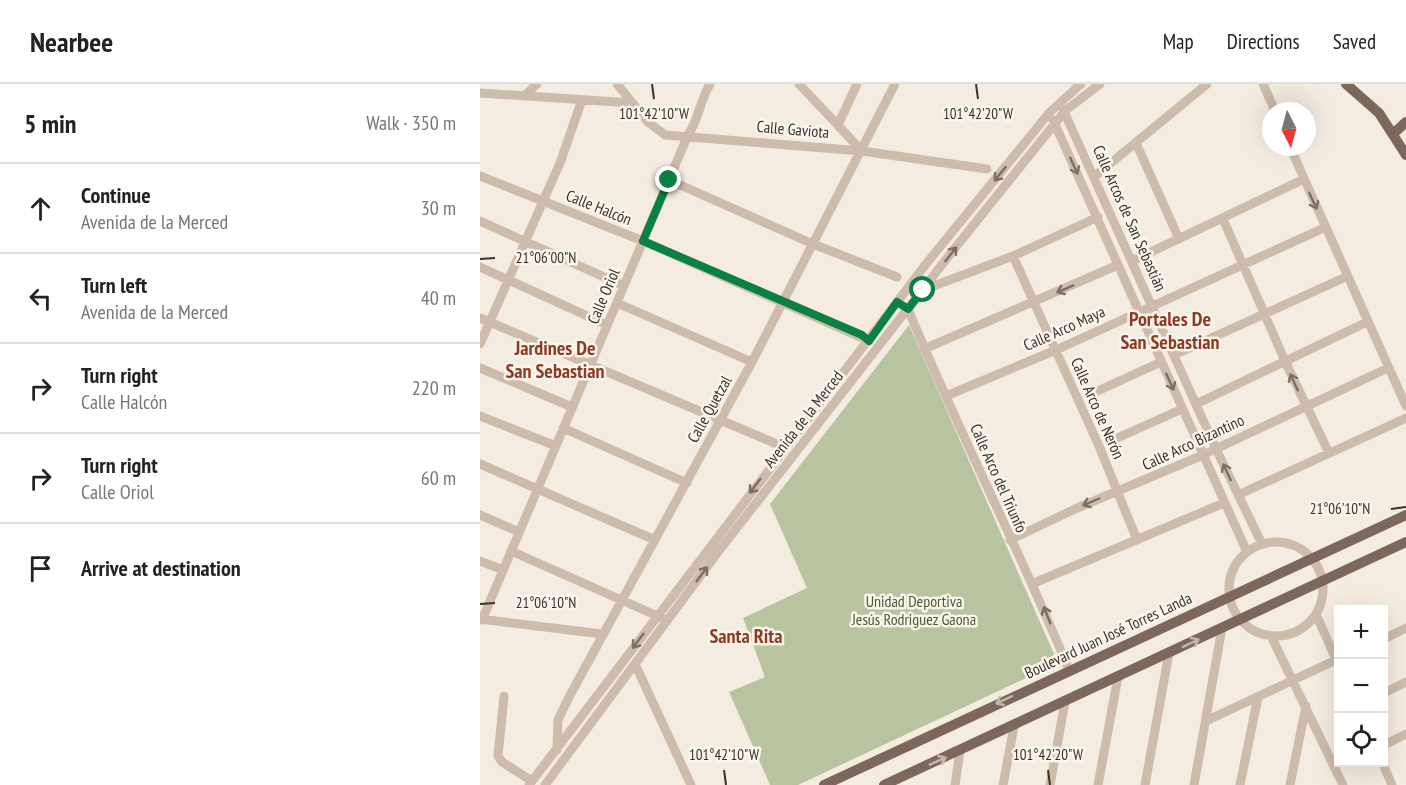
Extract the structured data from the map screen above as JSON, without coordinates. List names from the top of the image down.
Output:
{
  "streets": {
    "main road": ["Boulevard Juan José Torres Landa"],
    "street": [
      "Calle Gaviota",
      "Calle Halcón",
      "Calle Arcos de San Sebastián",
      "Calle Oriol",
      "Calle Arco Maya",
      "Calle Arco de Nerón",
      "Calle Quetzal",
      "Avenida de la Merced",
      "Calle Arco Bizantino",
      "Calle Arco del Triunfo"
    ]
  },
  "crossings": [
    ["Calle Gaviota", "Calle Oriol"],
    ["Calle Gaviota", "Calle Quetzal"],
    ["Calle Halcón", "Calle Oriol"],
    ["Calle Halcón", "Calle Quetzal"],
    ["Calle Halcón", "Avenida de la Merced"],
    ["Calle Arcos de San Sebastián", "Calle Arco Maya"],
    ["Calle Arcos de San Sebastián", "Avenida de la Merced"],
    ["Calle Arcos de San Sebastián", "Calle Arco Bizantino"],
    ["Calle Arco Maya", "Calle Arco de Nerón"],
    ["Calle Arco Maya", "Calle Arco del Triunfo"],
    ["Calle Arco de Nerón", "Calle Arco Bizantino"],
    ["Calle Quetzal", "Avenida de la Merced"],
    ["Avenida de la Merced", "Calle Arco del Triunfo"],
    ["Calle Arco Bizantino", "Calle Arco del Triunfo"],
    ["Calle Arco del Triunfo", "Boulevard Juan José Torres Landa"]
  ],
  "districts": ["Portales De San Sebastian", "Jardines De San Sebastian", "Santa Rita"],
  "parks": ["Unidad Deportiva Jesús Rodriguez Gaona"],
  "north": "bottom",
  "page": {
    "header": "Nearbee",
    "nav": ["Map", "Directions", "Saved"],
    "heading": ["5 min", "Walk · 350 m"],
    "list": [
      ["Continue", "Avenida de la Merced", "30 m"],
      ["Turn left", "Avenida de la Merced", "40 m"],
      ["Turn right", "Calle Halcón", "220 m"],
      ["Turn right", "Calle Oriol", "60 m"],
      "Arrive at destination"
    ],
    "map_buttons": ["+", "−"]
  },
  "coordinates": [
    "101°42'10\"W",
    "101°42'20\"W",
    "21°06'00\"N",
    "21°06'10\"N"
  ]
}
